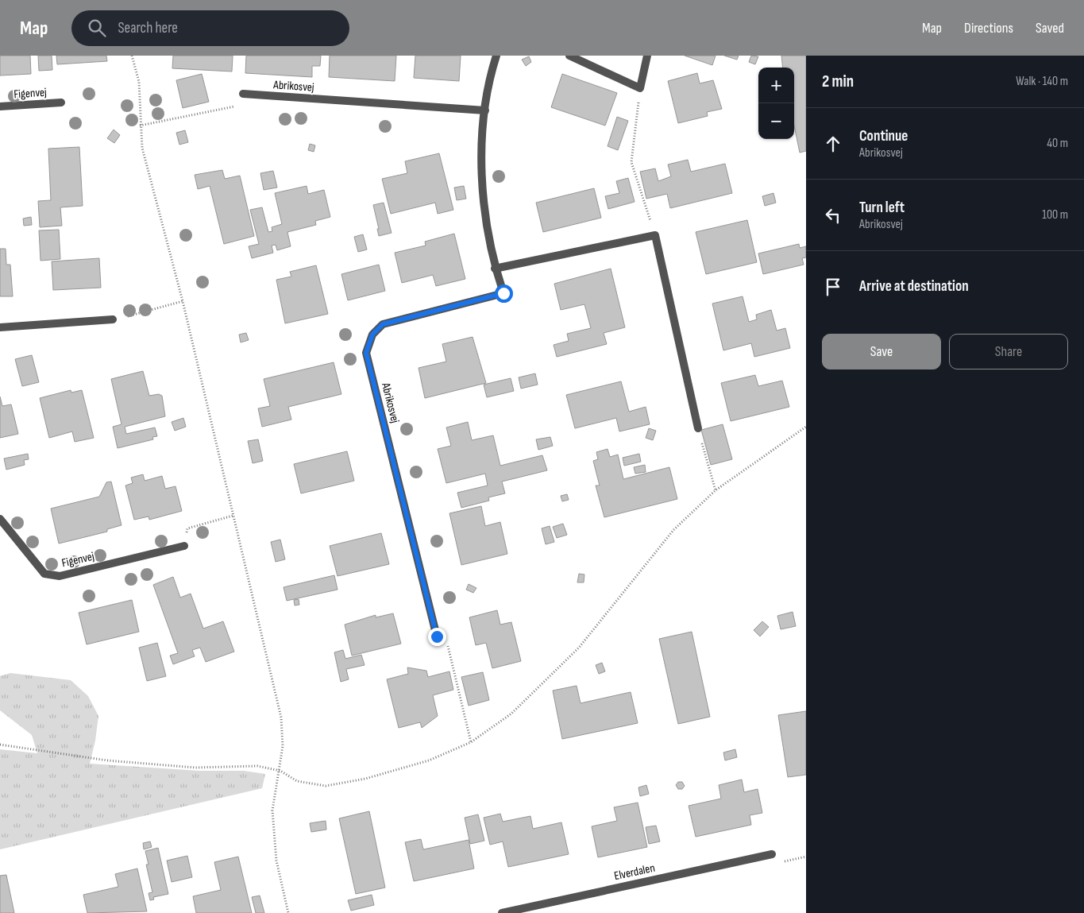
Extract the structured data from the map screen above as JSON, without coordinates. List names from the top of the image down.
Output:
{
  "streets": {
    "street": ["Abrikosvej", "Figenvej", "Elverdalen"]
  },
  "page": {
    "header": "Map",
    "search": "Search here",
    "nav": ["Map", "Directions", "Saved"],
    "heading": ["2 min", "Walk · 140 m"],
    "map_buttons": ["+", "−"],
    "list": [
      ["Continue", "Abrikosvej", "40 m"],
      ["Turn left", "Abrikosvej", "100 m"],
      "Arrive at destination"
    ],
    "buttons": ["Save", "Share"]
  }
}
